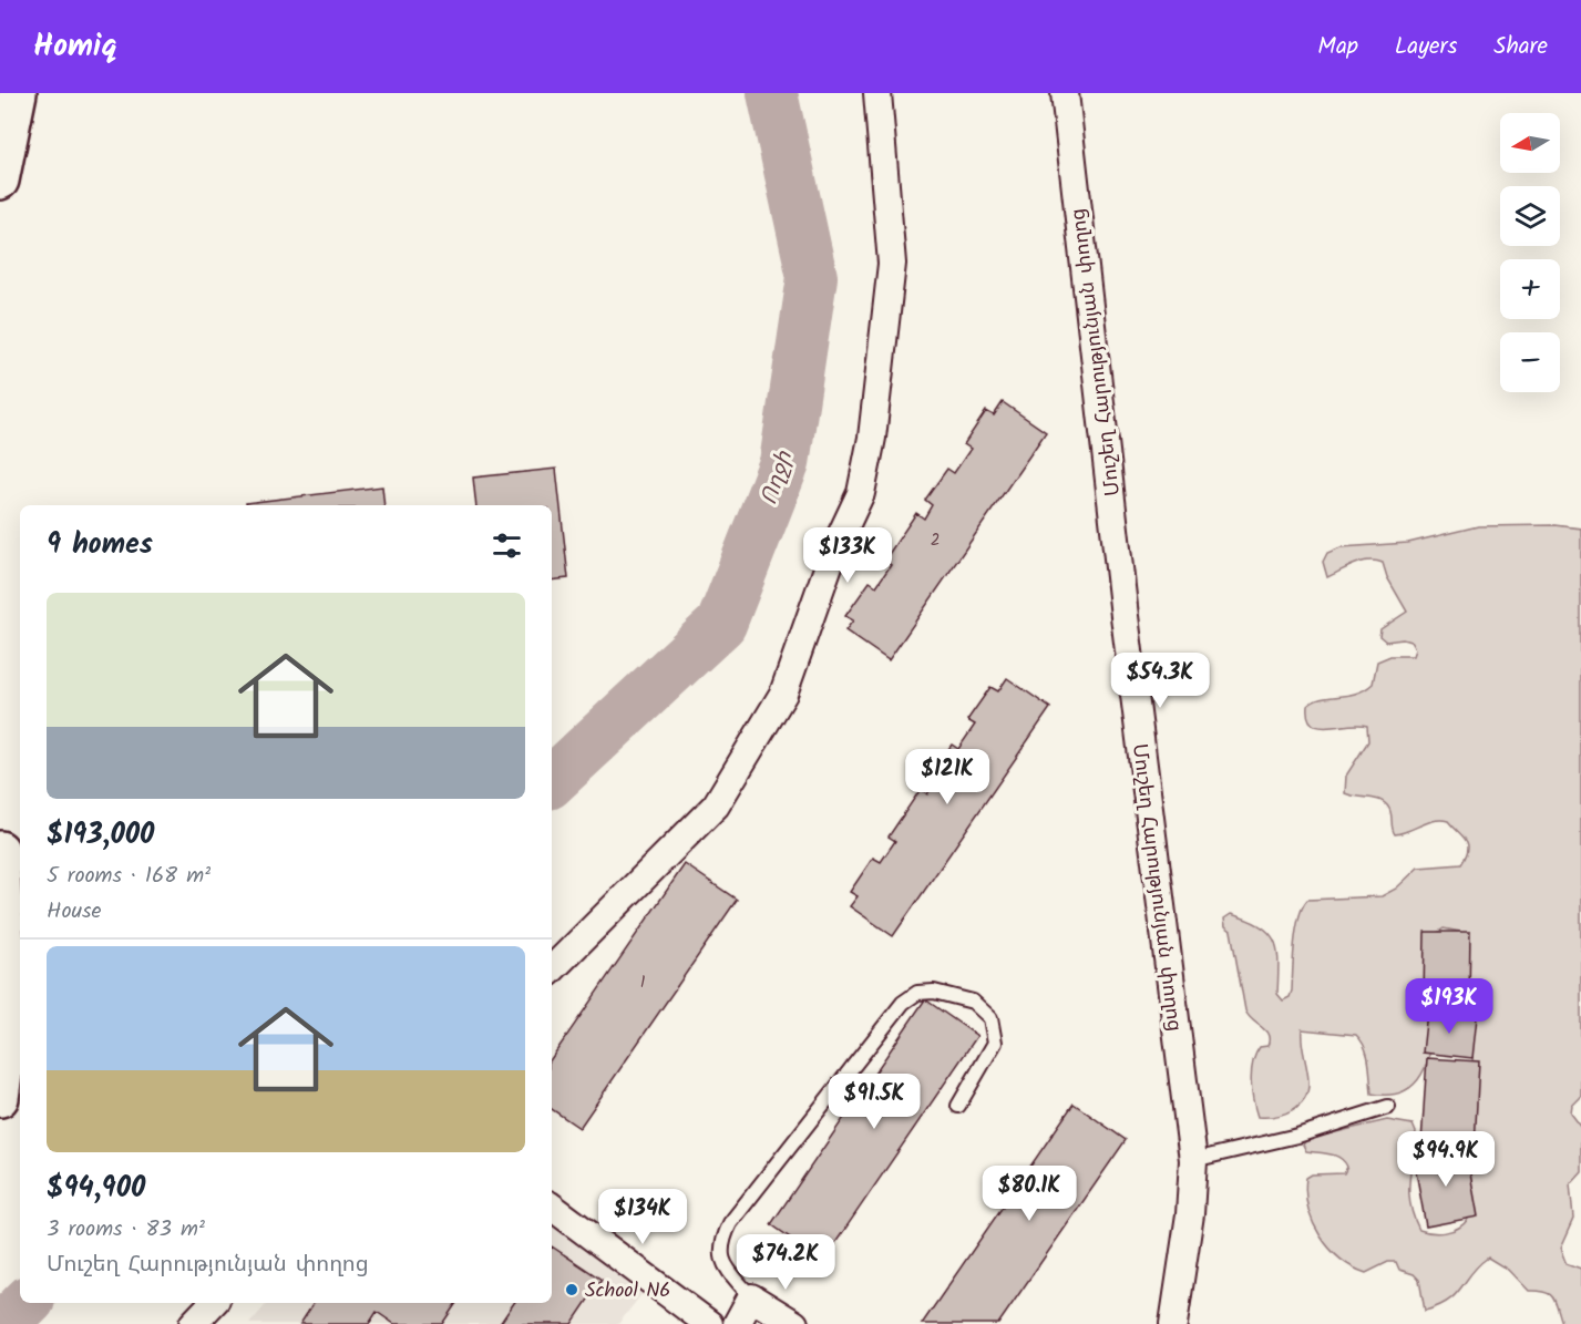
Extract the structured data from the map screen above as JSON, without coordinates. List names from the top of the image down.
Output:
{
  "streets": {
    "street": ["Մուշեղ Հարությունյան փողոց"]
  },
  "water": ["Ողջի"],
  "places": ["School N6"],
  "house_numbers": ["2", "1"],
  "north": "left",
  "page": {
    "header": "Homiq",
    "nav": ["Map", "Layers", "Share"],
    "map_buttons": ["+", "−"],
    "heading": "9 homes",
    "price": [
      "$133K",
      "$54.3K",
      "$121K",
      "$193K",
      "$91.5K",
      "$94.9K",
      "$80.1K",
      "$134K",
      "$74.2K"
    ],
    "list": [
      {
        "name": "$193,000",
        "note": "5 rooms · 168 m² · House"
      },
      {
        "name": "$94,900",
        "note": "3 rooms · 83 m² · Մուշեղ Հարությունյան փողոց"
      }
    ]
  }
}
